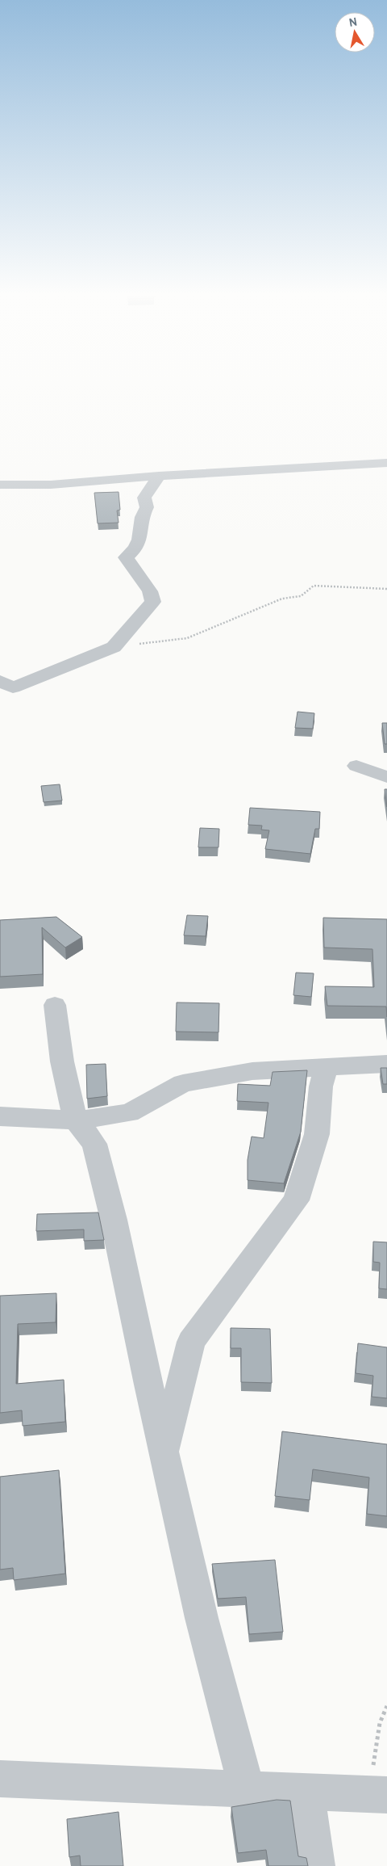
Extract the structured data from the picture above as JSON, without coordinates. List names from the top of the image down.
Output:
{
  "north": "top"
}
